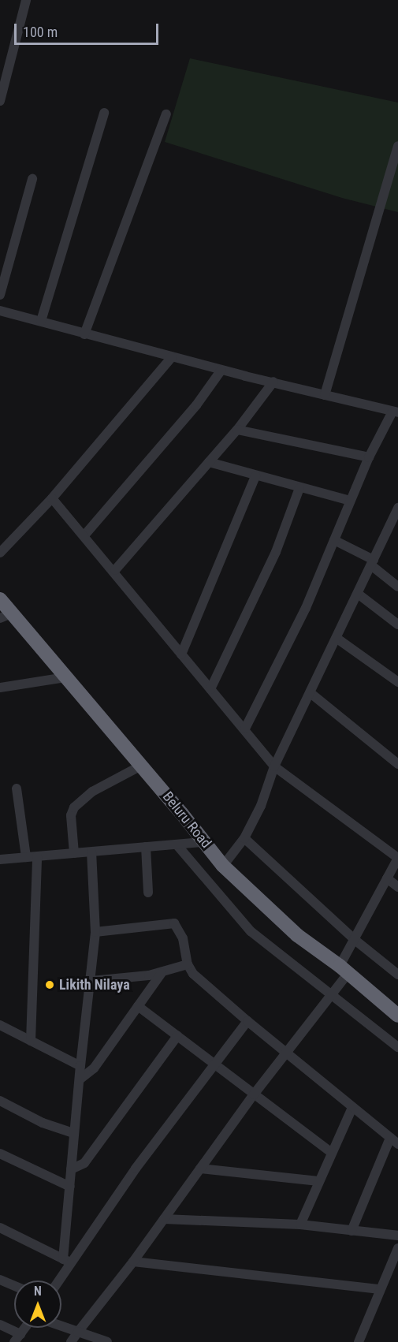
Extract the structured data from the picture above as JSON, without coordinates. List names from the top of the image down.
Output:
{
  "streets": {
    "highway": ["Beluru Road"]
  },
  "places": ["Likith Nilaya"],
  "scale_bar": "100 m",
  "north": "top"
}
